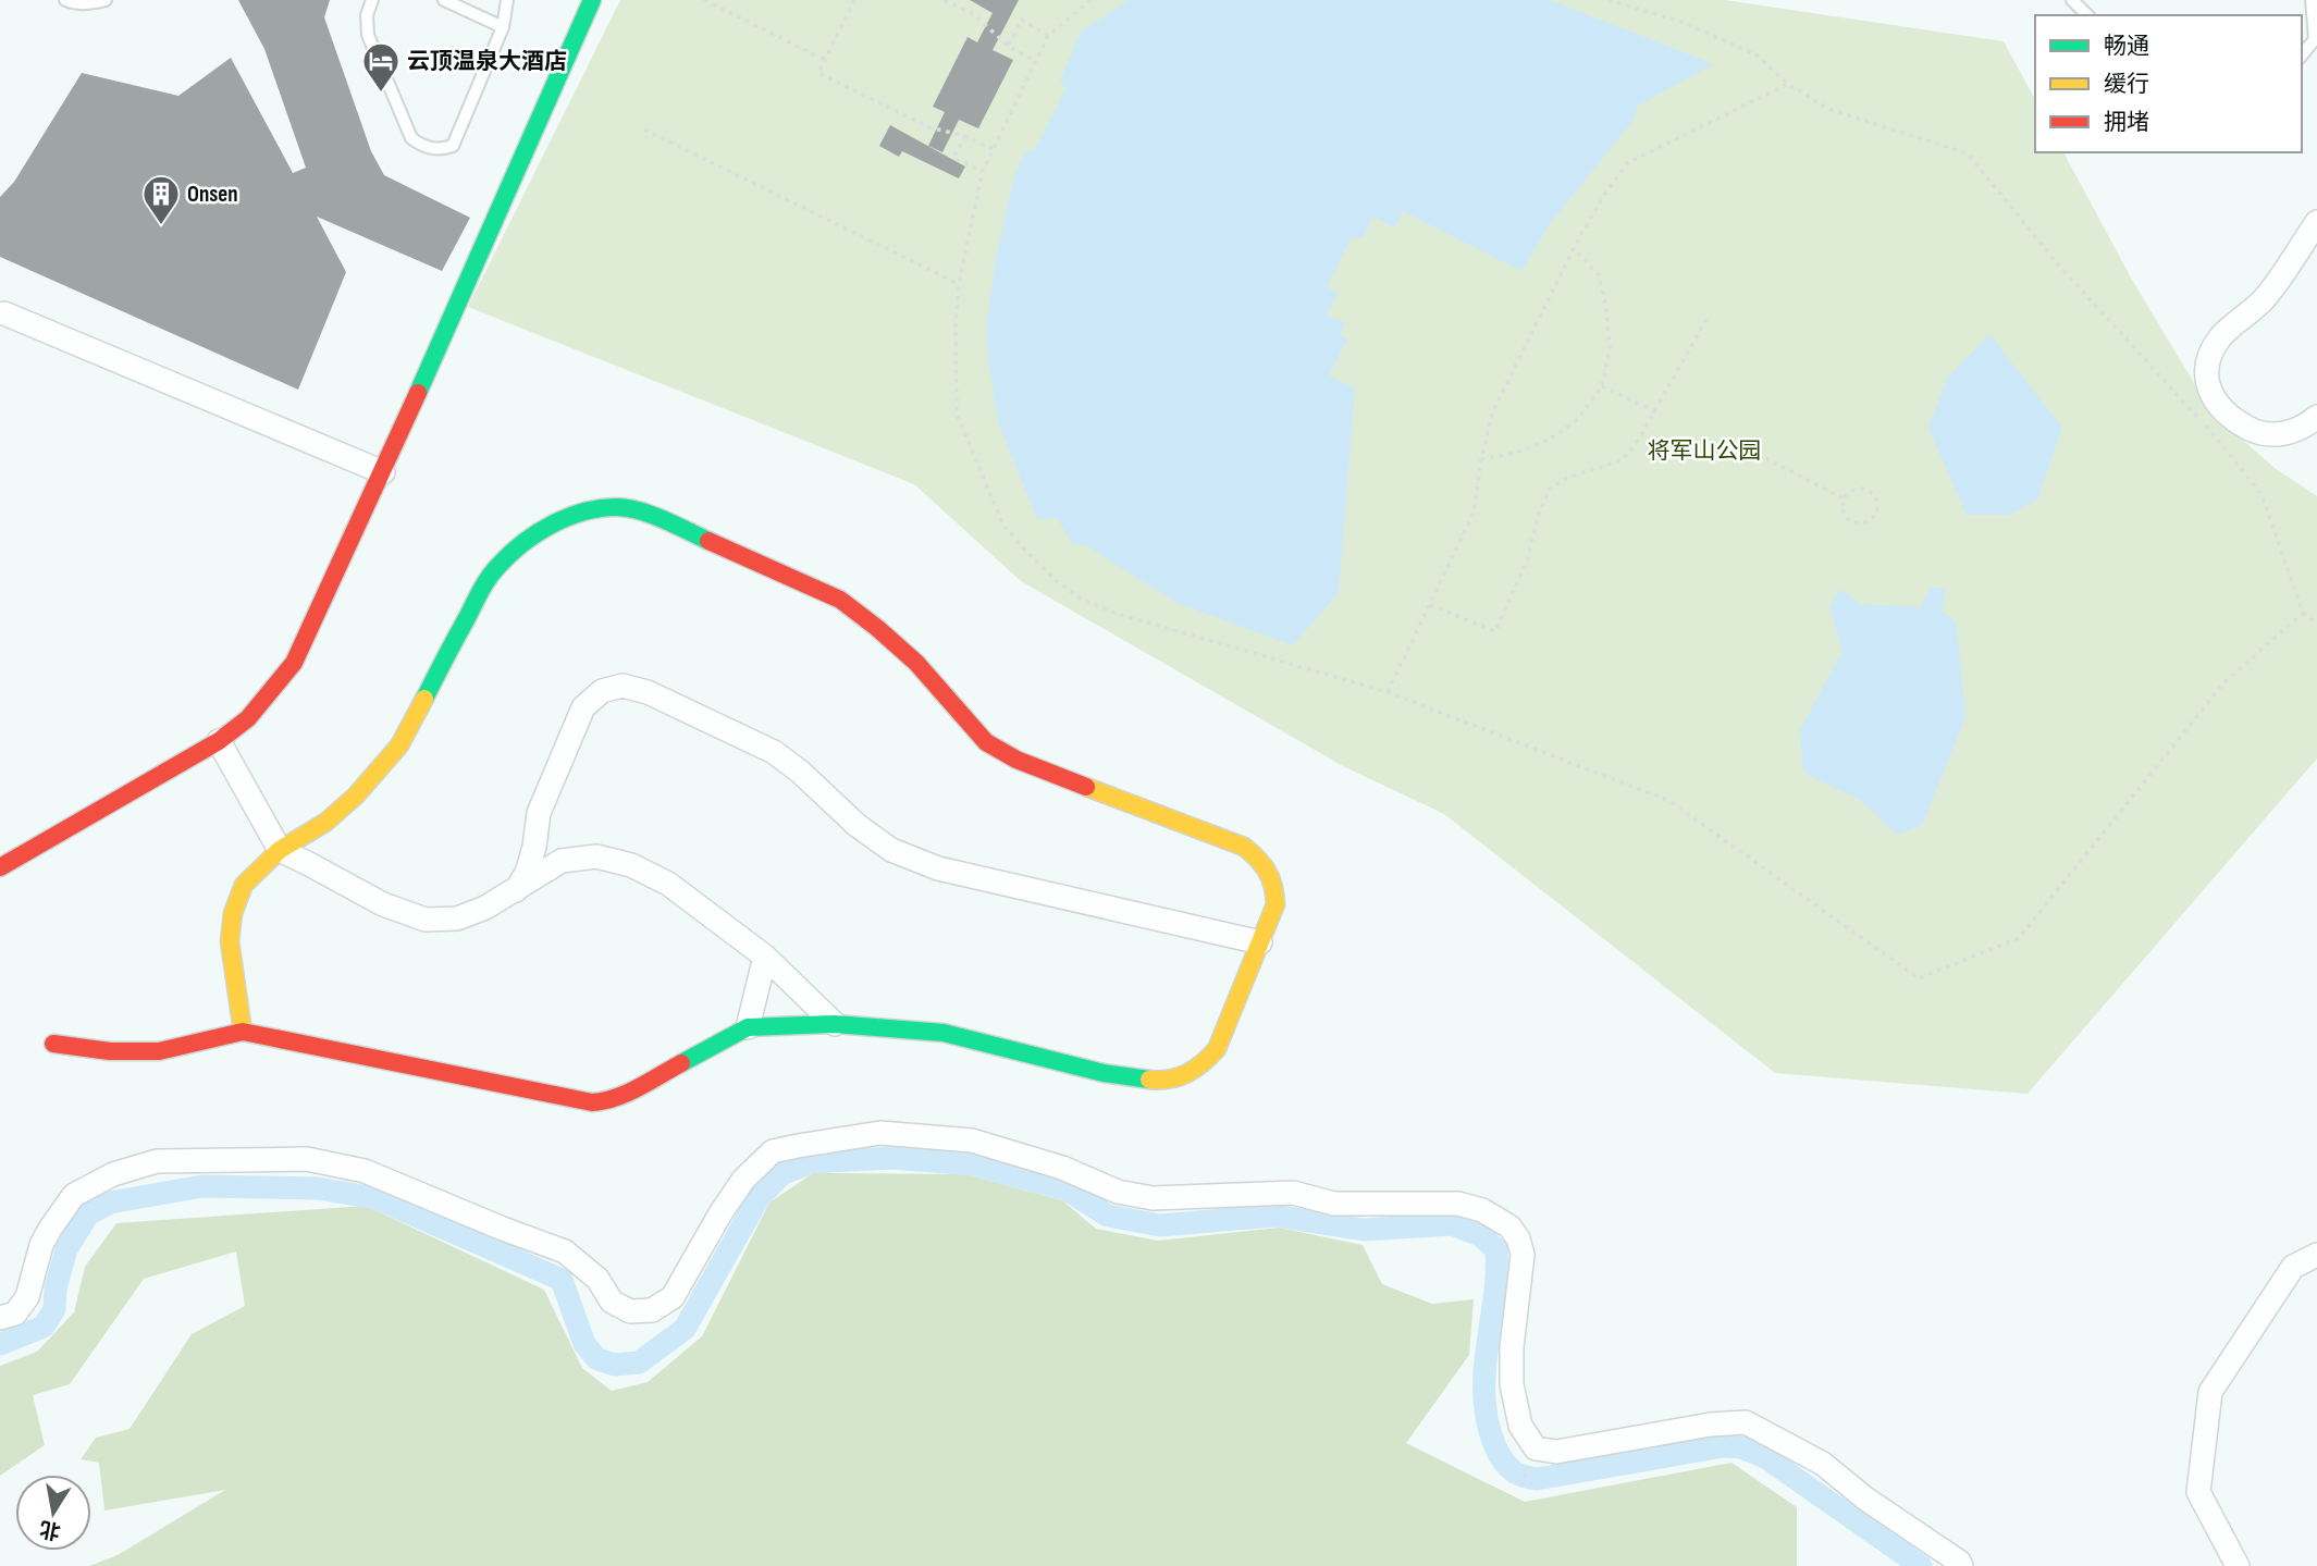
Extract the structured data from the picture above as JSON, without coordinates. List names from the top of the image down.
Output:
{
  "parks": ["将军山公园"],
  "places": {
    "hotel": ["云顶温泉大酒店"],
    "building": ["Onsen"]
  },
  "legend": ["畅通", "缓行", "拥堵"],
  "north": "bottom"
}
